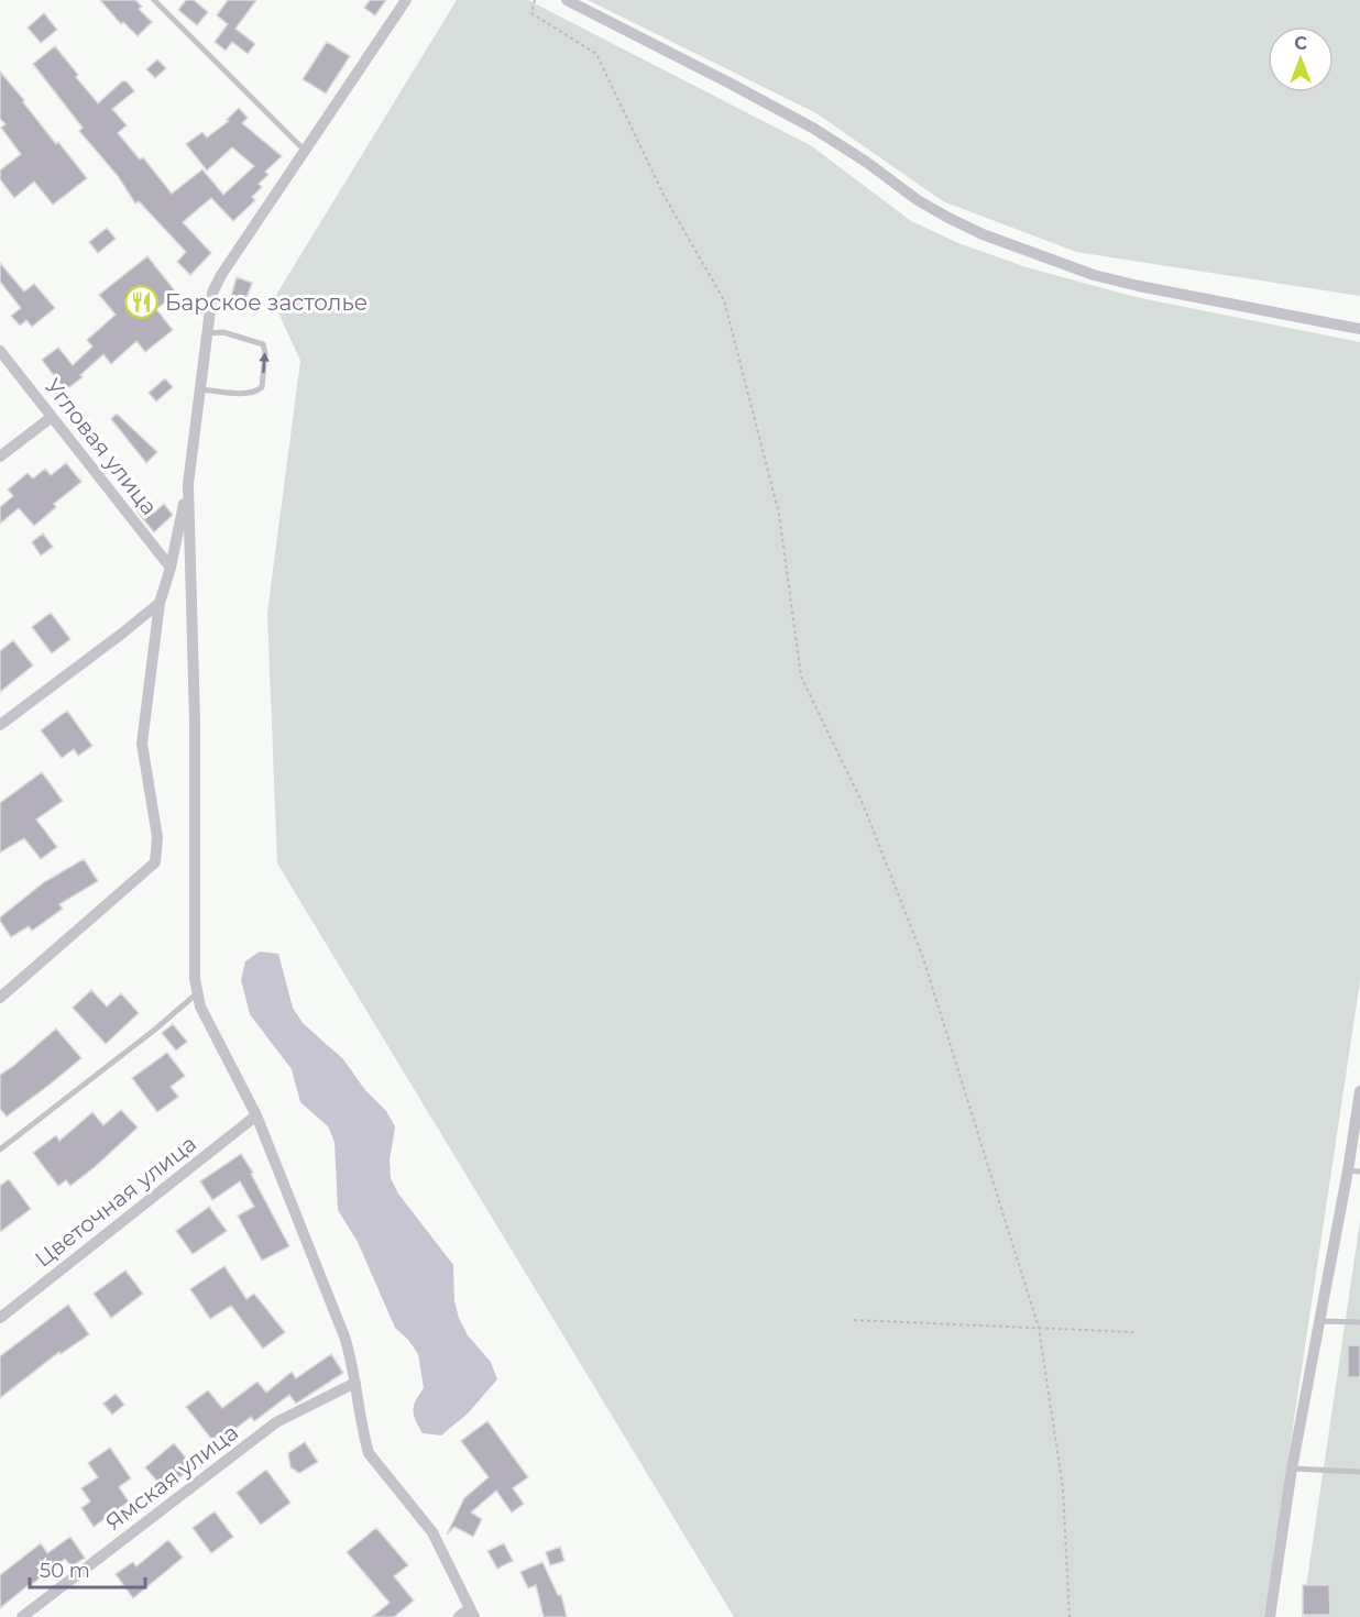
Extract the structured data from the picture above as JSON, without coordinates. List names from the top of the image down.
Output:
{
  "streets": {
    "street": ["Угловая улица", "Цветочная улица", "Ямская улица"]
  },
  "places": {
    "restaurant": ["Барское застолье"]
  },
  "scale_bar": "50 m",
  "north": "top"
}
